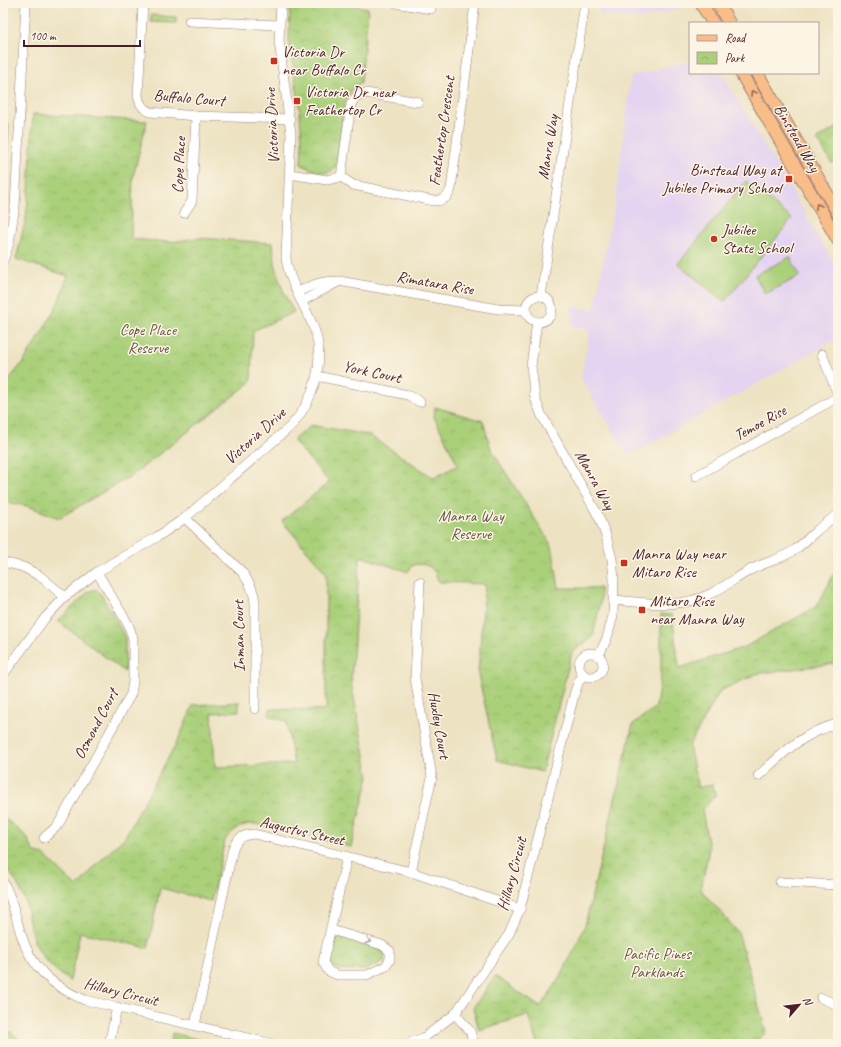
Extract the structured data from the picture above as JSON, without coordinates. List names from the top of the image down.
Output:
{
  "streets": {
    "main road": ["Binstead Way"],
    "street": [
      "Buffalo Court",
      "Victoria Drive",
      "Feathertop Crescent",
      "Manra Way",
      "Cope Place",
      "Rimatara Rise",
      "York Court",
      "Temoe Rise",
      "Inman Court",
      "Osmond Court",
      "Huxley Court",
      "Augustus Street",
      "Hillary Circuit"
    ]
  },
  "crossings": [
    ["Buffalo Court", "Victoria Drive"],
    ["Buffalo Court", "Cope Place"],
    ["Victoria Drive", "Rimatara Rise"],
    ["Victoria Drive", "York Court"],
    ["Victoria Drive", "Inman Court"],
    ["Victoria Drive", "Osmond Court"],
    ["Manra Way", "Rimatara Rise"],
    ["Manra Way", "Hillary Circuit"],
    ["Huxley Court", "Augustus Street"],
    ["Augustus Street", "Hillary Circuit"]
  ],
  "parks": ["Cope Place Reserve", "Manra Way Reserve", "Pacific Pines Parklands"],
  "places": {
    "transit": [
      "Victoria Dr near Buffalo Cr",
      "Victoria Dr near Feathertop Cr",
      "Binstead Way at Jubilee Primary School",
      "Manra Way near Mitaro Rise",
      "Mitaro Rise near Manra Way"
    ],
    "other": ["Jubilee State School"]
  },
  "legend": ["Road", "Park"],
  "scale_bar": "100 m",
  "north": "top right"
}
